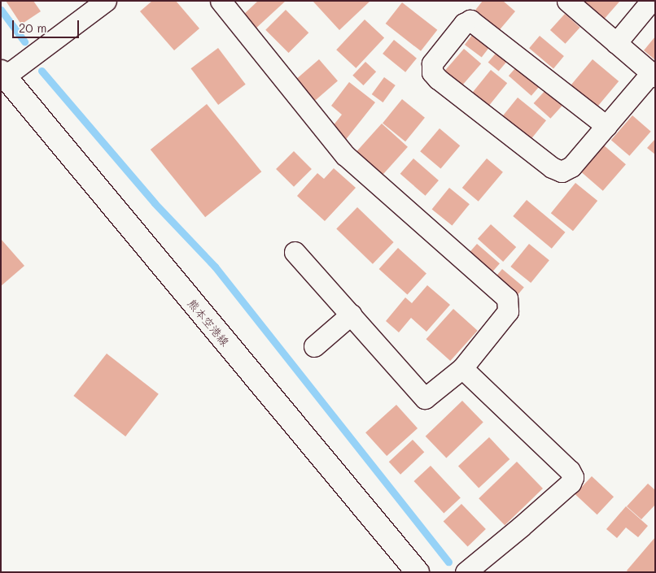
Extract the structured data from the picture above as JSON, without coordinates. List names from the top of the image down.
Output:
{
  "streets": {
    "main road": ["熊本空港線"]
  },
  "scale_bar": "20 m"
}
